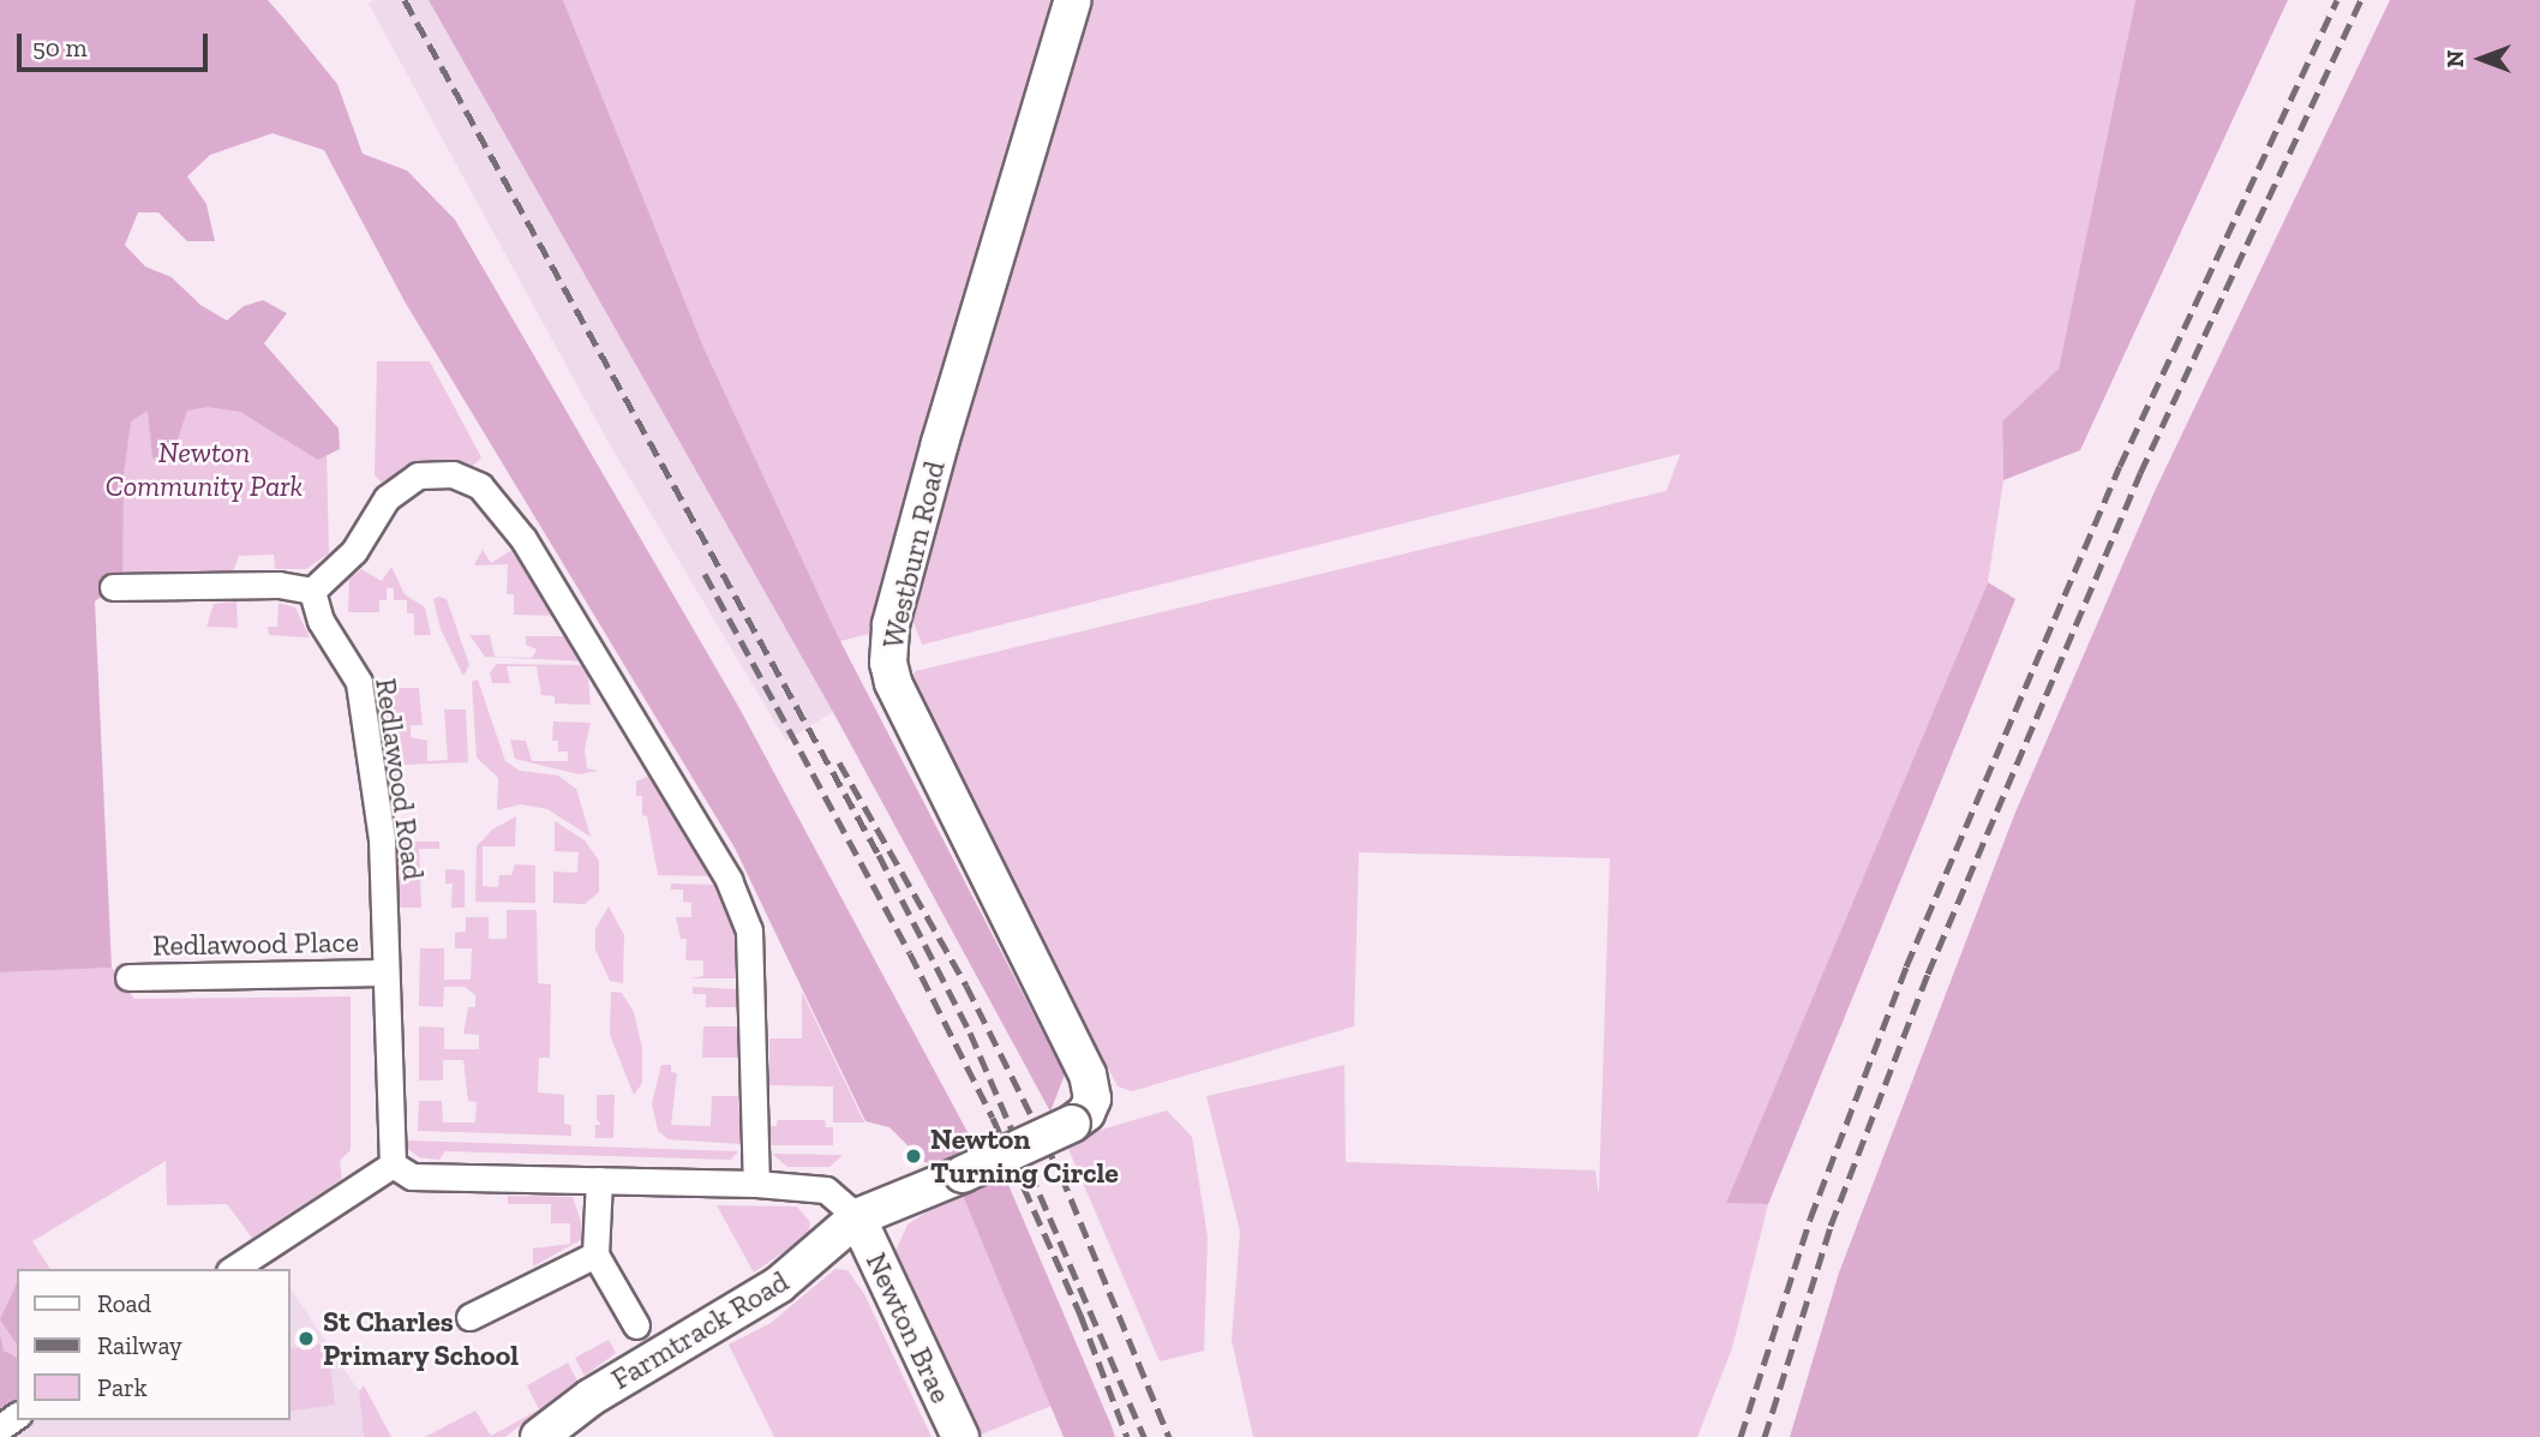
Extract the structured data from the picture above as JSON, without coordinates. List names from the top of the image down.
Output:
{
  "streets": {
    "street": [
      "Westburn Road",
      "Redlawood Road",
      "Redlawood Place",
      "Newton Brae",
      "Farmtrack Road"
    ]
  },
  "crossings": [
    ["Westburn Road", "Newton Brae"],
    ["Westburn Road", "Farmtrack Road"],
    ["Redlawood Road", "Redlawood Place"],
    ["Newton Brae", "Farmtrack Road"]
  ],
  "parks": ["Newton Community Park"],
  "places": ["Newton Turning Circle", "St Charles Primary School"],
  "legend": ["Road", "Railway", "Park"],
  "scale_bar": "50 m",
  "north": "left"
}
